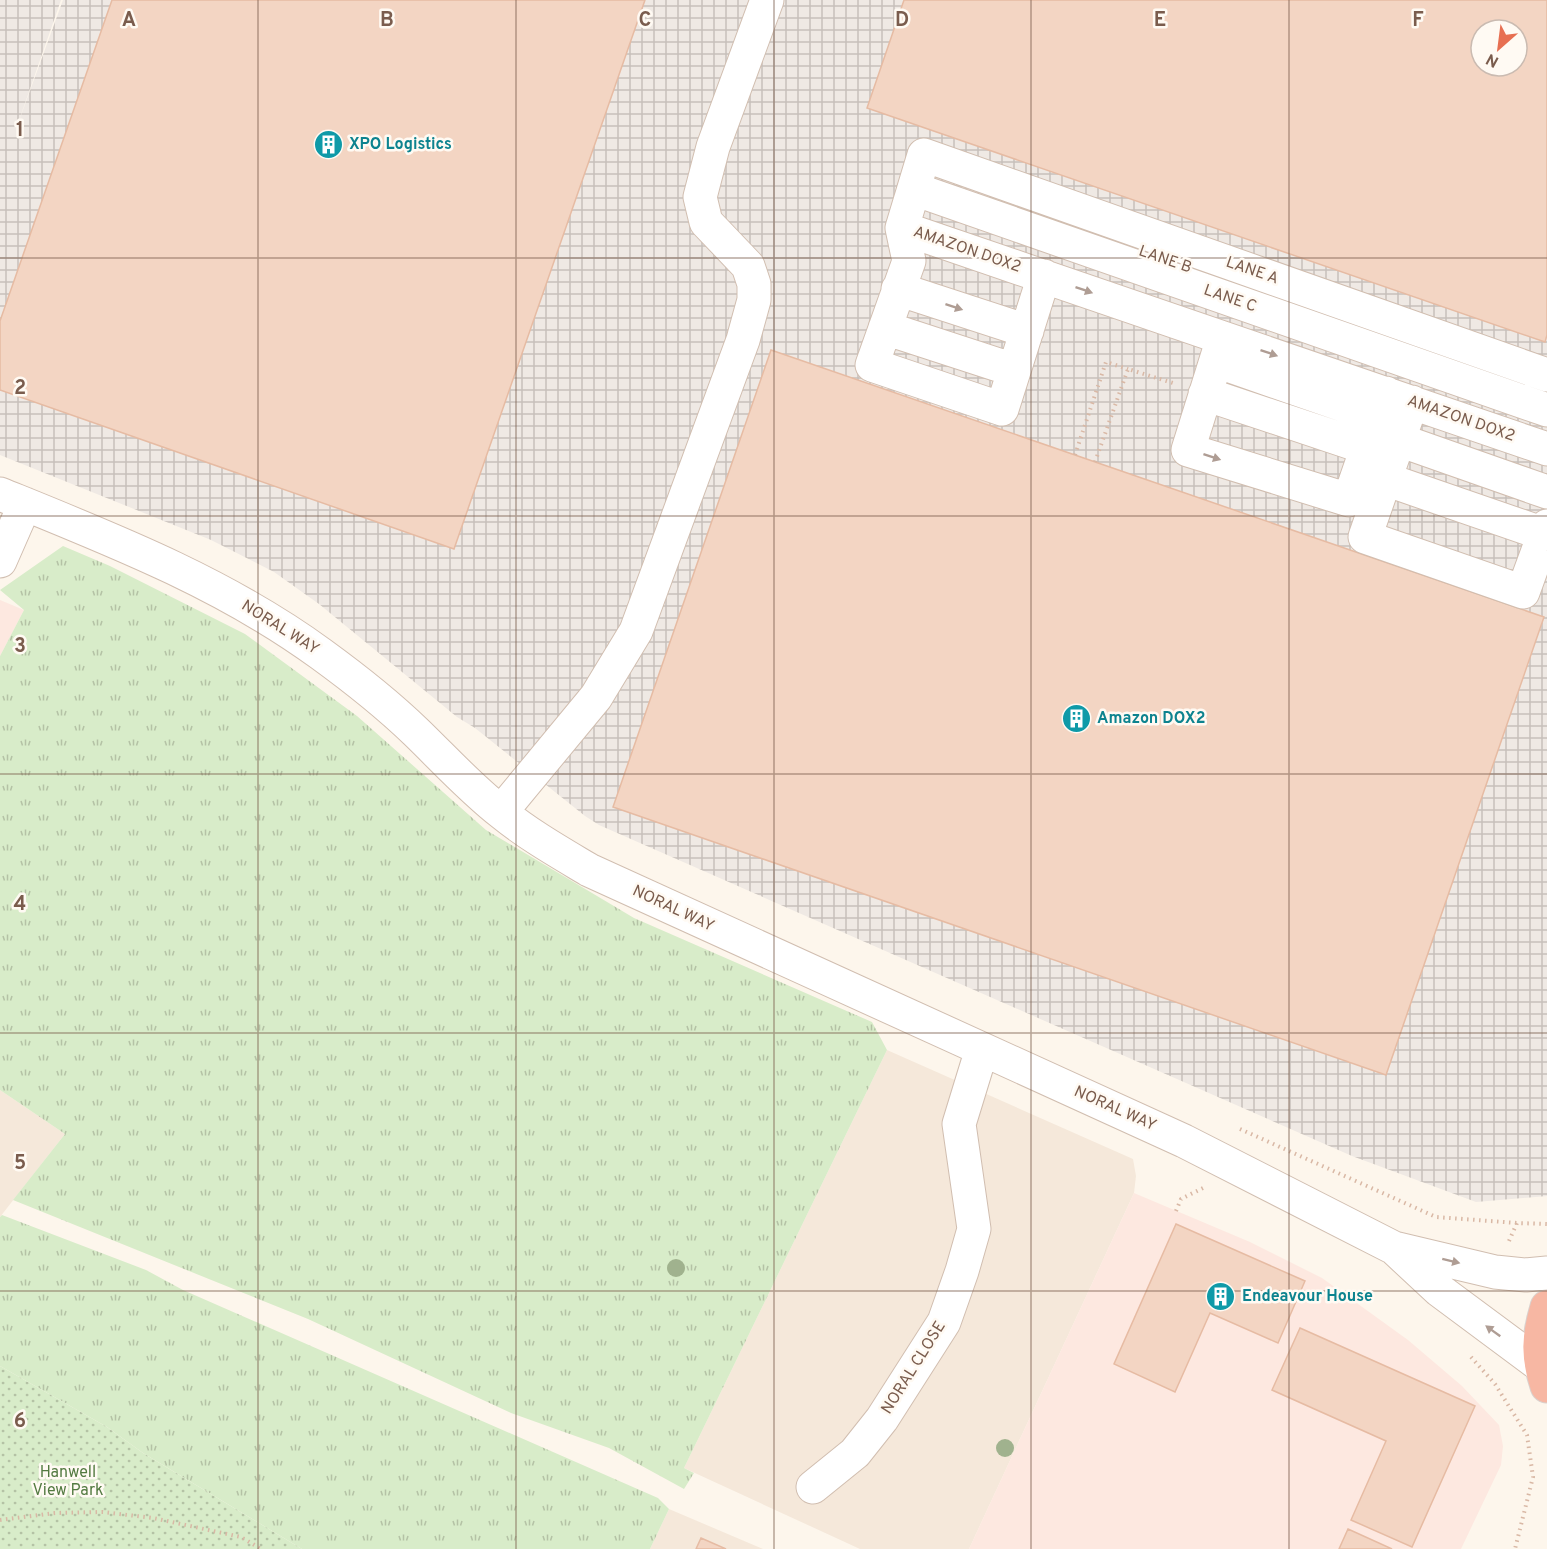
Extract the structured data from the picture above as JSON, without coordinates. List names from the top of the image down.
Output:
{
  "streets": {
    "street": [
      "AMAZON DOX2",
      "LANE B",
      "LANE A",
      "LANE C",
      "NORAL WAY",
      "NORAL CLOSE"
    ]
  },
  "crossings": [
    ["AMAZON DOX2", "LANE B"],
    ["AMAZON DOX2", "LANE A"],
    ["AMAZON DOX2", "LANE C"],
    ["LANE B", "LANE A"],
    ["LANE B", "LANE C"],
    ["LANE A", "LANE C"],
    ["NORAL WAY", "NORAL CLOSE"]
  ],
  "parks": ["Hanwell View Park"],
  "places": {
    "building": ["XPO Logistics", "Amazon DOX2", "Endeavour House"]
  },
  "north": "bottom left",
  "grid": {
    "columns": [
      "A",
      "B",
      "C",
      "D",
      "E",
      "F"
    ],
    "rows": [
      "1",
      "2",
      "3",
      "4",
      "5",
      "6"
    ]
  }
}
